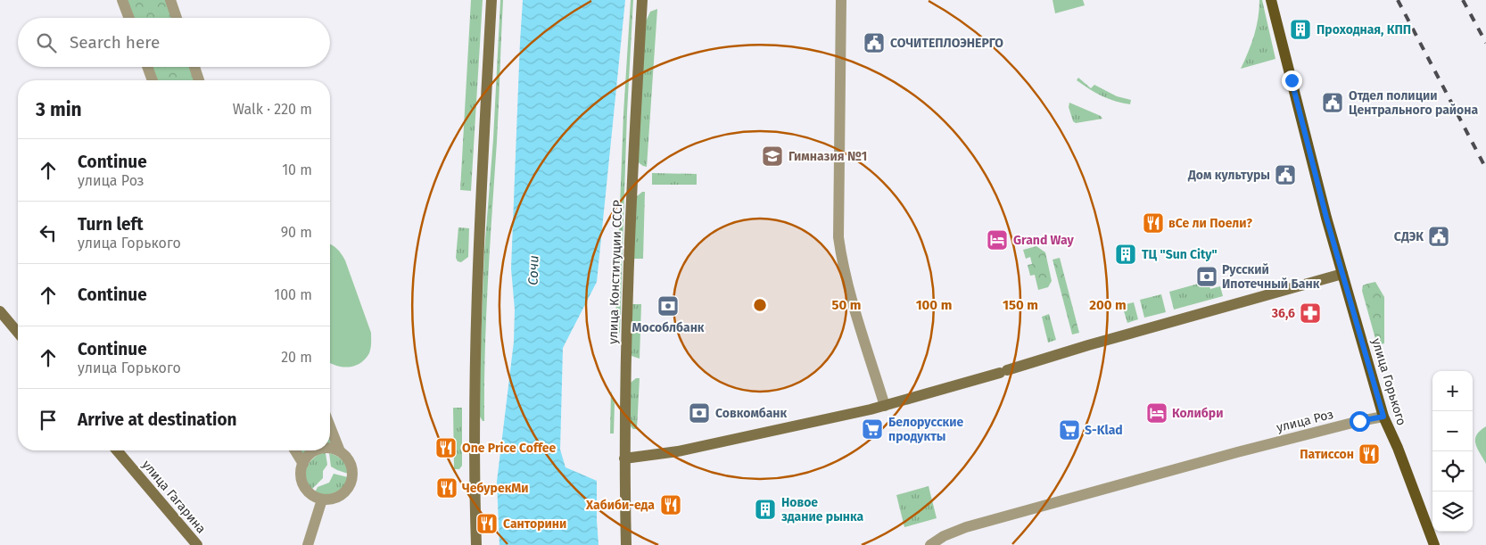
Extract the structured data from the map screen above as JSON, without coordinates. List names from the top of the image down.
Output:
{
  "streets": {
    "main road": ["улица Горького"],
    "street": ["улица Конституции СССР", "улица Роз", "улица Гагарина"]
  },
  "crossings": [
    ["улица Горького", "улица Роз"]
  ],
  "water": ["Сочи"],
  "places": {
    "building": ["Проходная, КПП", "ТЦ \"Sun City\"", "Новое здание рынка"],
    "public building": [
      "СОЧИТЕПЛОЭНЕРГО",
      "Отдел полиции Центрального района",
      "Дом культуры",
      "СДЭК"
    ],
    "school or university": ["Гимназия №1"],
    "restaurant": [
      "вСе ли Поели?",
      "One Price Coffee",
      "Патиссон",
      "ЧебурекМи",
      "Хабиби-еда",
      "Санторини"
    ],
    "hotel": ["Grand Way", "Колибри"],
    "bank": ["Русский Ипотечный Банк", "Мособлбанк", "Совкомбанк"],
    "pharmacy": ["36,6"],
    "supermarket": ["Белорусские продукты", "S-Klad"]
  },
  "page": {
    "search": "Search here",
    "heading": ["3 min", "Walk · 220 m"],
    "list": [
      ["Continue", "улица Роз", "10 m"],
      ["Turn left", "улица Горького", "90 m"],
      ["Continue", "100 m"],
      ["Continue", "улица Горького", "20 m"],
      "Arrive at destination"
    ],
    "map_buttons": ["+", "−"]
  },
  "rings": [
    "50 m",
    "100 m",
    "150 m",
    "200 m"
  ]
}
